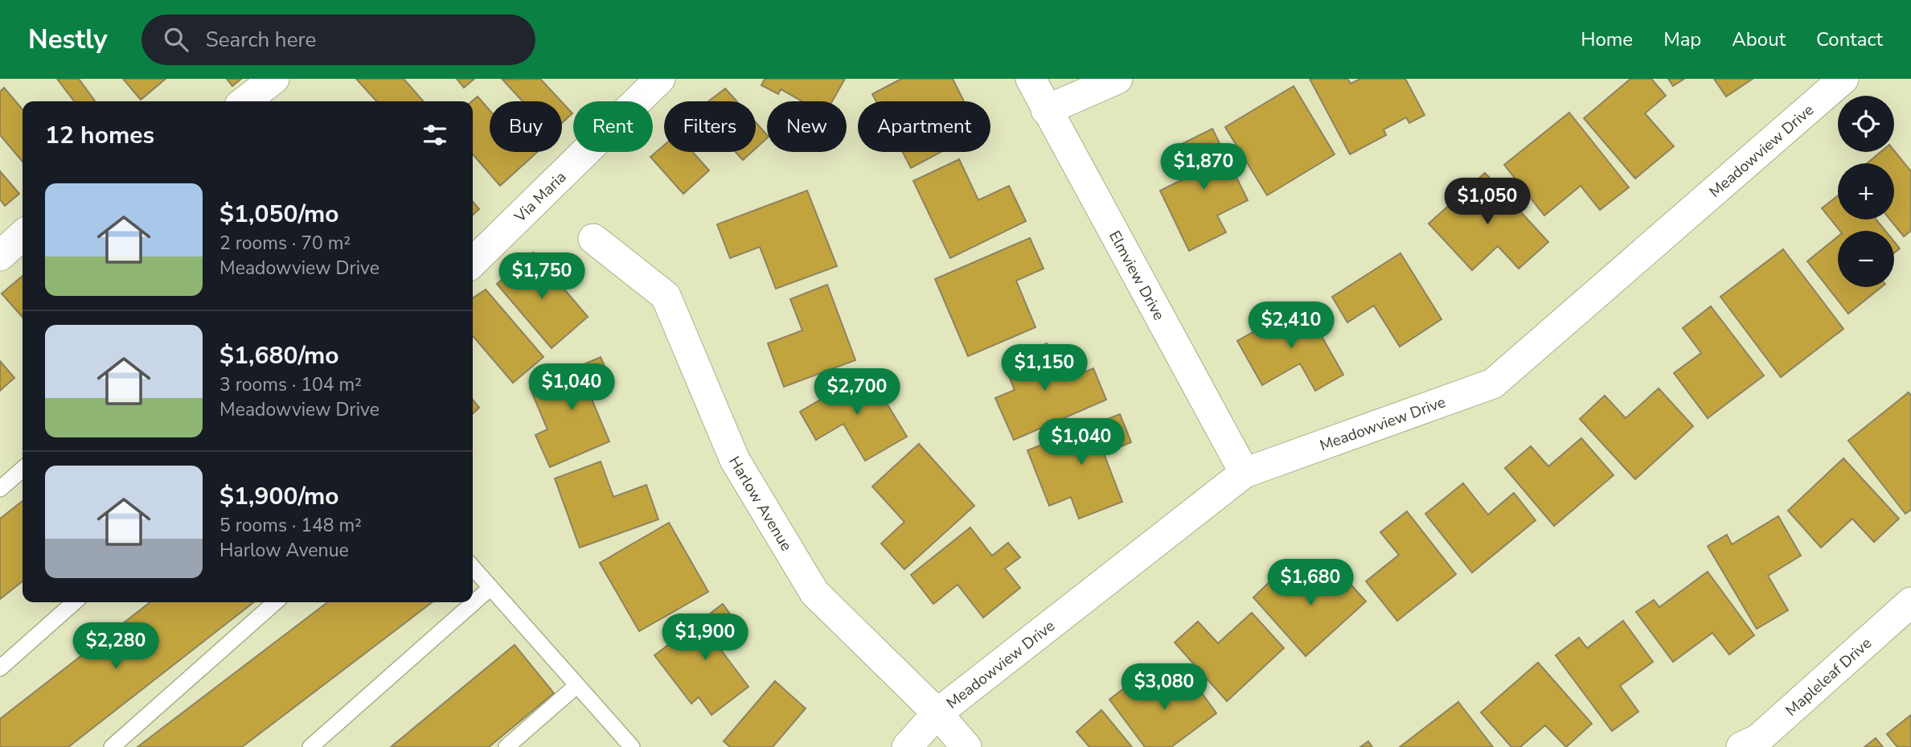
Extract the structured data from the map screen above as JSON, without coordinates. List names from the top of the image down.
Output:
{
  "streets": {
    "street": [
      "Meadowview Drive",
      "Via Maria",
      "Elmview Drive",
      "Harlow Avenue",
      "Mapleleaf Drive"
    ]
  },
  "crossings": [
    ["Meadowview Drive", "Elmview Drive"],
    ["Meadowview Drive", "Harlow Avenue"]
  ],
  "page": {
    "header": "Nestly",
    "search": "Search here",
    "nav": [
      "Home",
      "Map",
      "About",
      "Contact"
    ],
    "map_buttons": ["+", "−"],
    "chip": [
      "Buy",
      "Rent",
      "Filters",
      "New",
      "Apartment"
    ],
    "heading": "12 homes",
    "price": [
      "$1,870",
      "$1,050",
      "$1,750",
      "$2,410",
      "$1,150",
      "$1,040",
      "$2,700",
      "$1,040",
      "$1,680",
      "$1,900",
      "$2,280",
      "$3,080"
    ],
    "list": [
      {
        "name": "$1,050/mo",
        "note": "2 rooms · 70 m² · Meadowview Drive"
      },
      {
        "name": "$1,680/mo",
        "note": "3 rooms · 104 m² · Meadowview Drive"
      },
      {
        "name": "$1,900/mo",
        "note": "5 rooms · 148 m² · Harlow Avenue"
      }
    ]
  }
}
